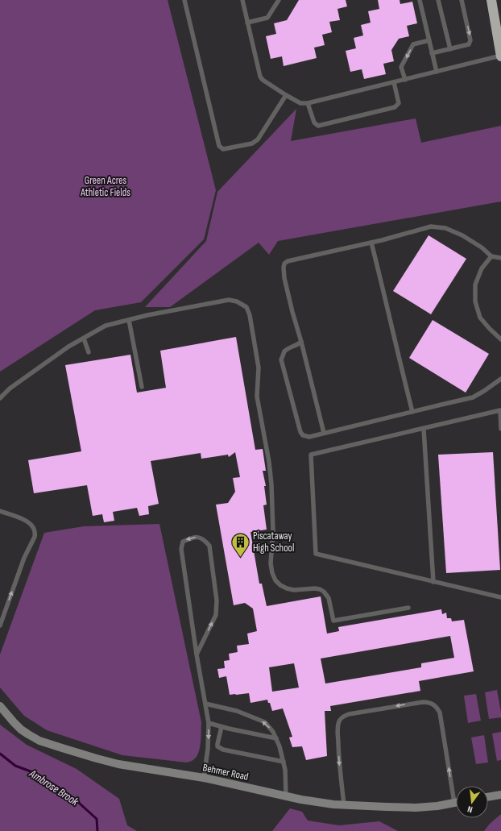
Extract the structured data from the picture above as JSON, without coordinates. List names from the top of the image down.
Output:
{
  "streets": {
    "street": ["Behmer Road"]
  },
  "water": ["Ambrose Brook"],
  "parks": ["Green Acres Athletic Fields"],
  "places": {
    "building": ["Piscataway High School"]
  },
  "north": "bottom"
}
